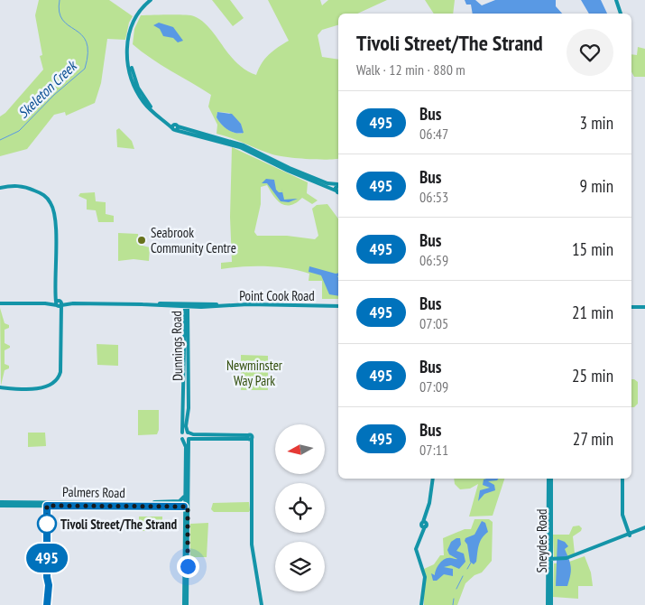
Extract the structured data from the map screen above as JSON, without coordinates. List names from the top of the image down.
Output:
{
  "streets": {
    "main road": [
      "Point Cook Road",
      "Dunnings Road",
      "Palmers Road",
      "Sneydes Road"
    ]
  },
  "crossings": [
    ["Point Cook Road", "Dunnings Road"]
  ],
  "water": ["Skeleton Creek"],
  "parks": ["Newminster Way Park"],
  "places": ["Seabrook Community Centre", "Tivoli Street/The Strand"],
  "lines": ["bus line 495"],
  "north": "left",
  "page": {
    "on_map": "495",
    "heading": ["Tivoli Street/The Strand", "Walk · 12 min · 880 m"],
    "list": [
      {
        "mark": "495",
        "name": "Bus",
        "note": "06:47",
        "value": "3 min"
      },
      {
        "mark": "495",
        "name": "Bus",
        "note": "06:53",
        "value": "9 min"
      },
      {
        "mark": "495",
        "name": "Bus",
        "note": "06:59",
        "value": "15 min"
      },
      {
        "mark": "495",
        "name": "Bus",
        "note": "07:05",
        "value": "21 min"
      },
      {
        "mark": "495",
        "name": "Bus",
        "note": "07:09",
        "value": "25 min"
      },
      {
        "mark": "495",
        "name": "Bus",
        "note": "07:11",
        "value": "27 min"
      }
    ]
  }
}
